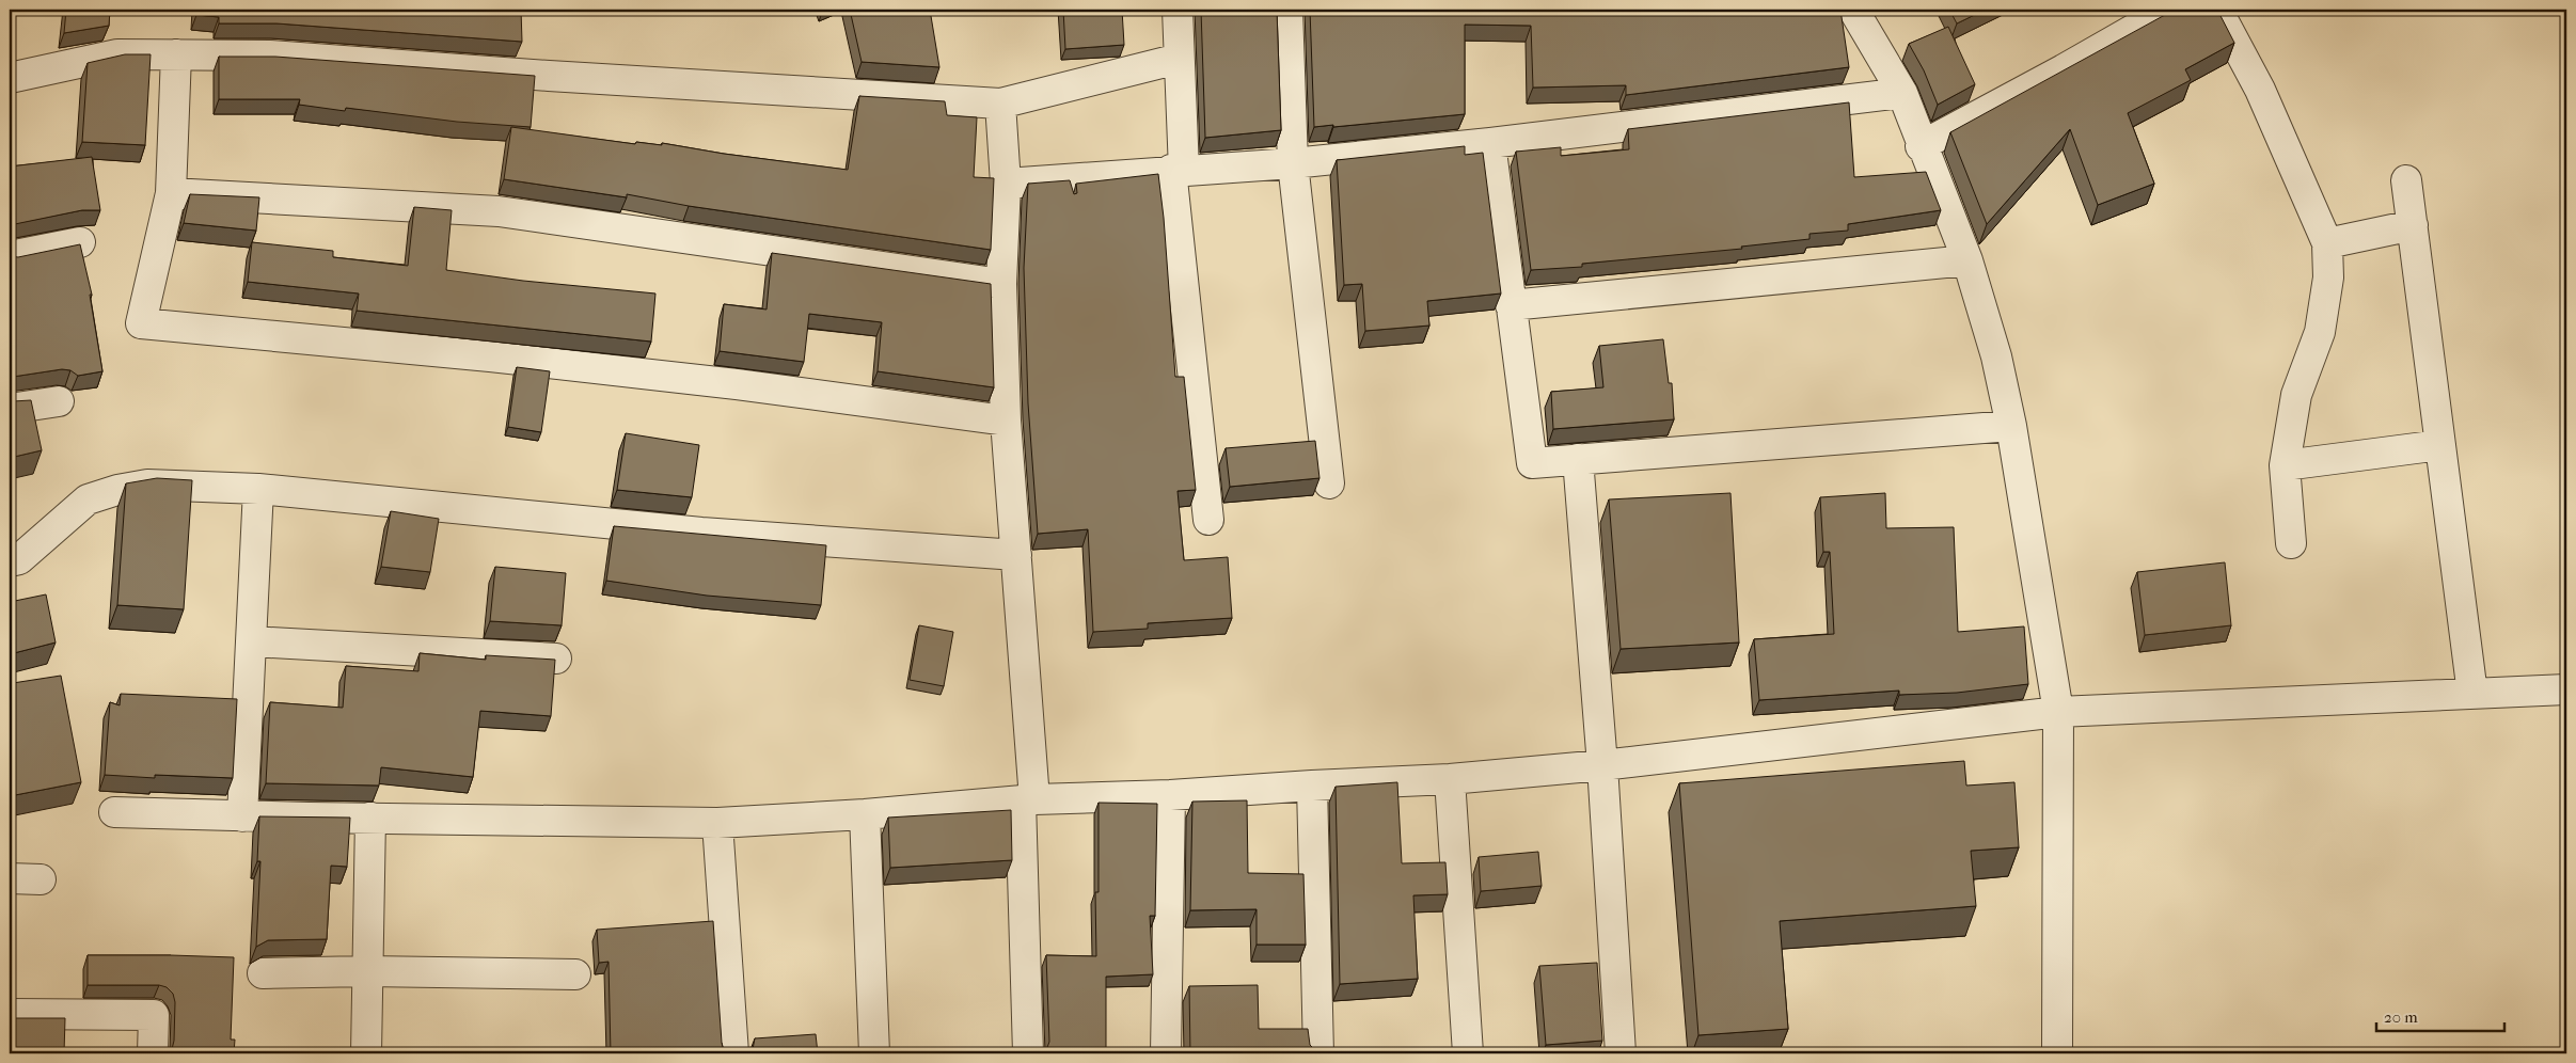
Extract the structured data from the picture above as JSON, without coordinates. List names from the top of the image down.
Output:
{
  "scale_bar": "20 m"
}
